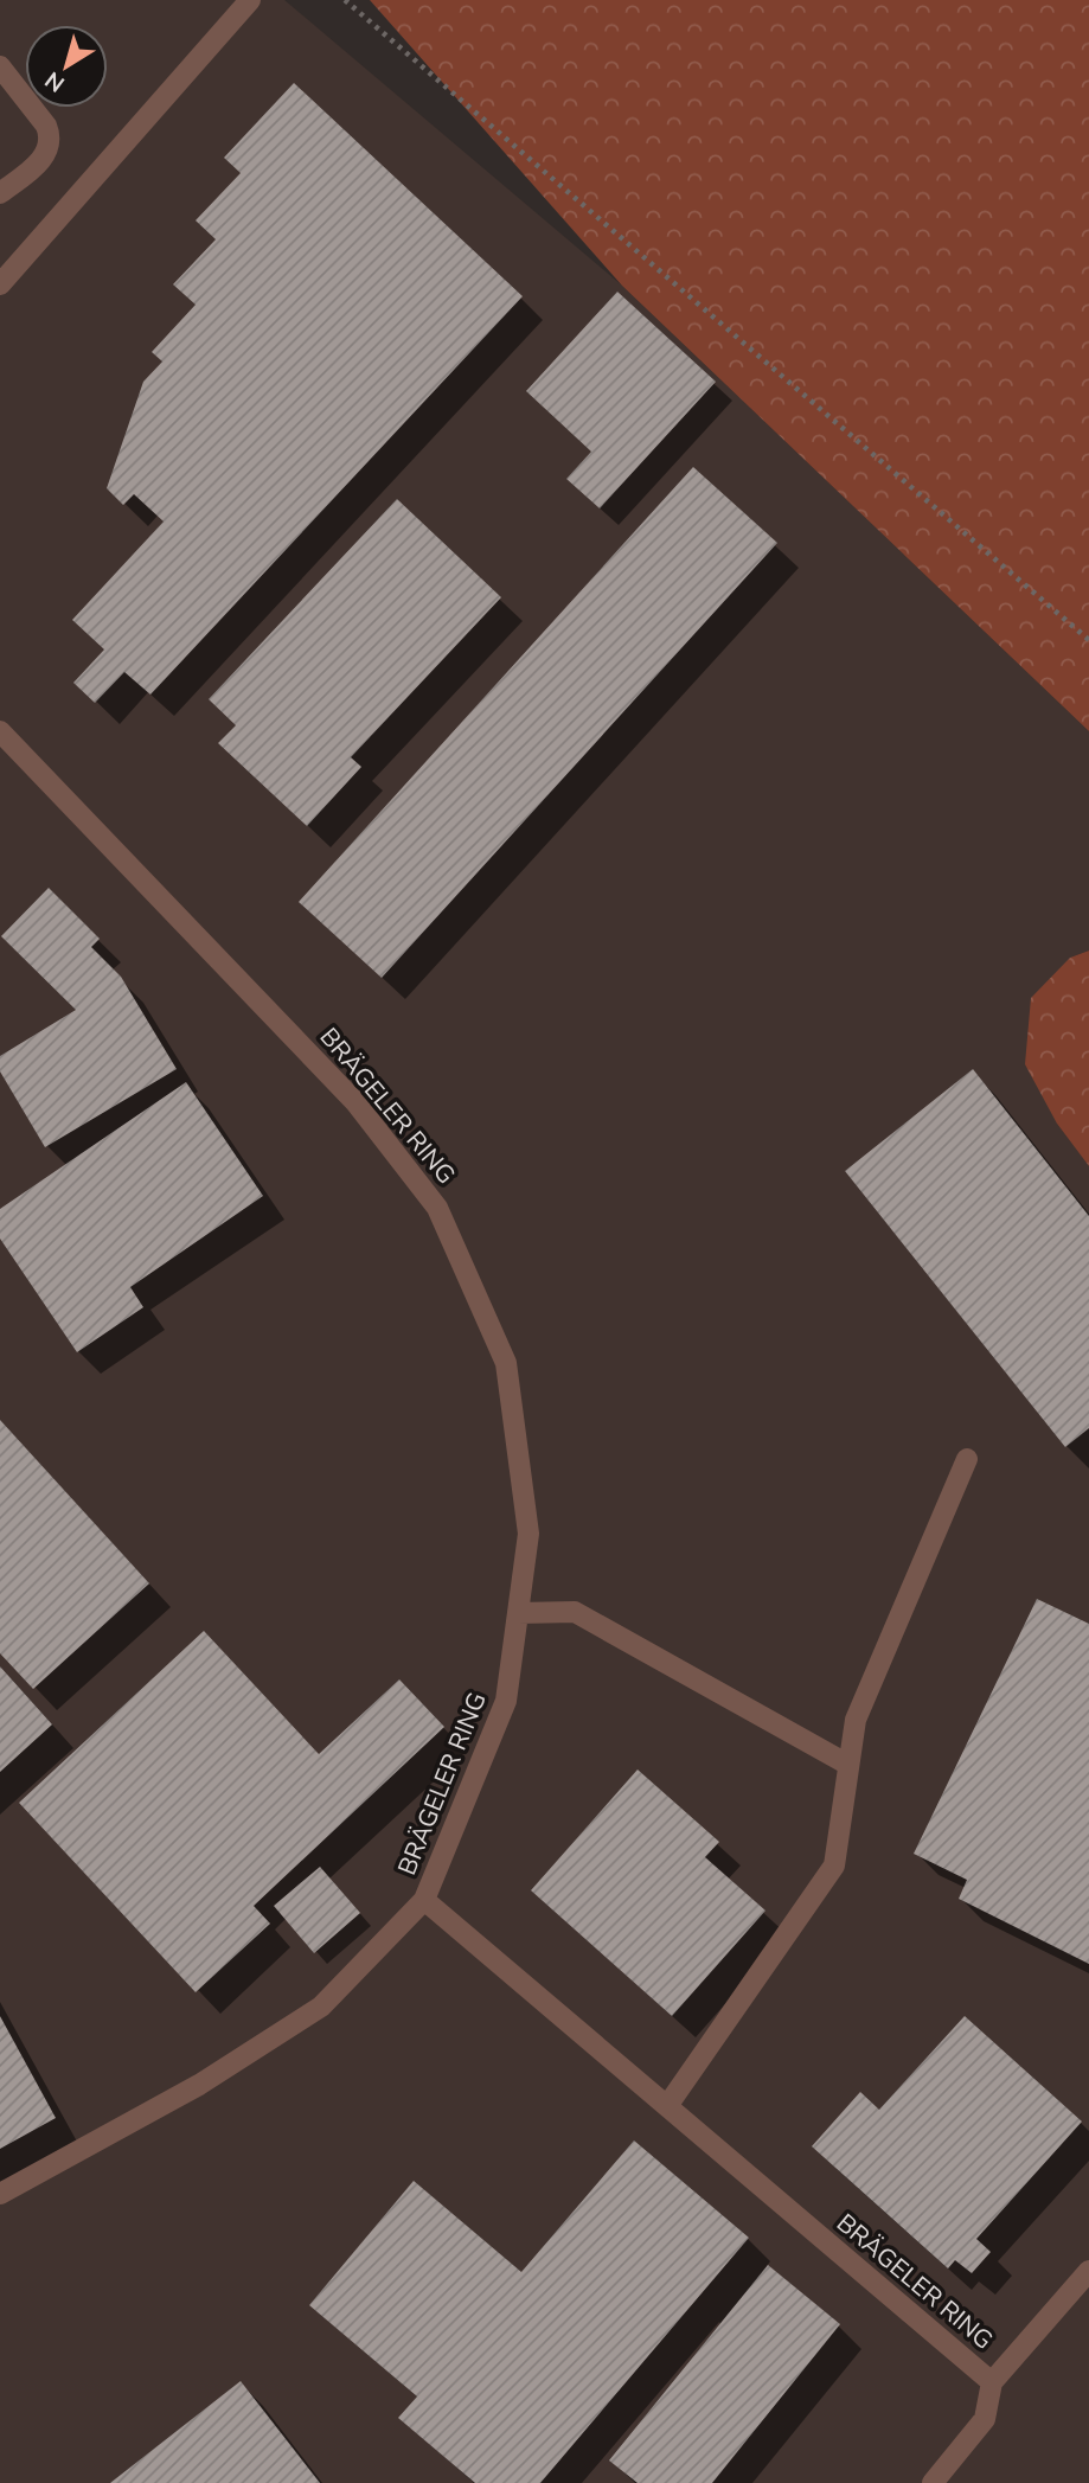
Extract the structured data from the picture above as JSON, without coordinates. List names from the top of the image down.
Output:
{
  "streets": {
    "street": ["BRÄGELER RING"]
  },
  "north": "bottom left"
}
